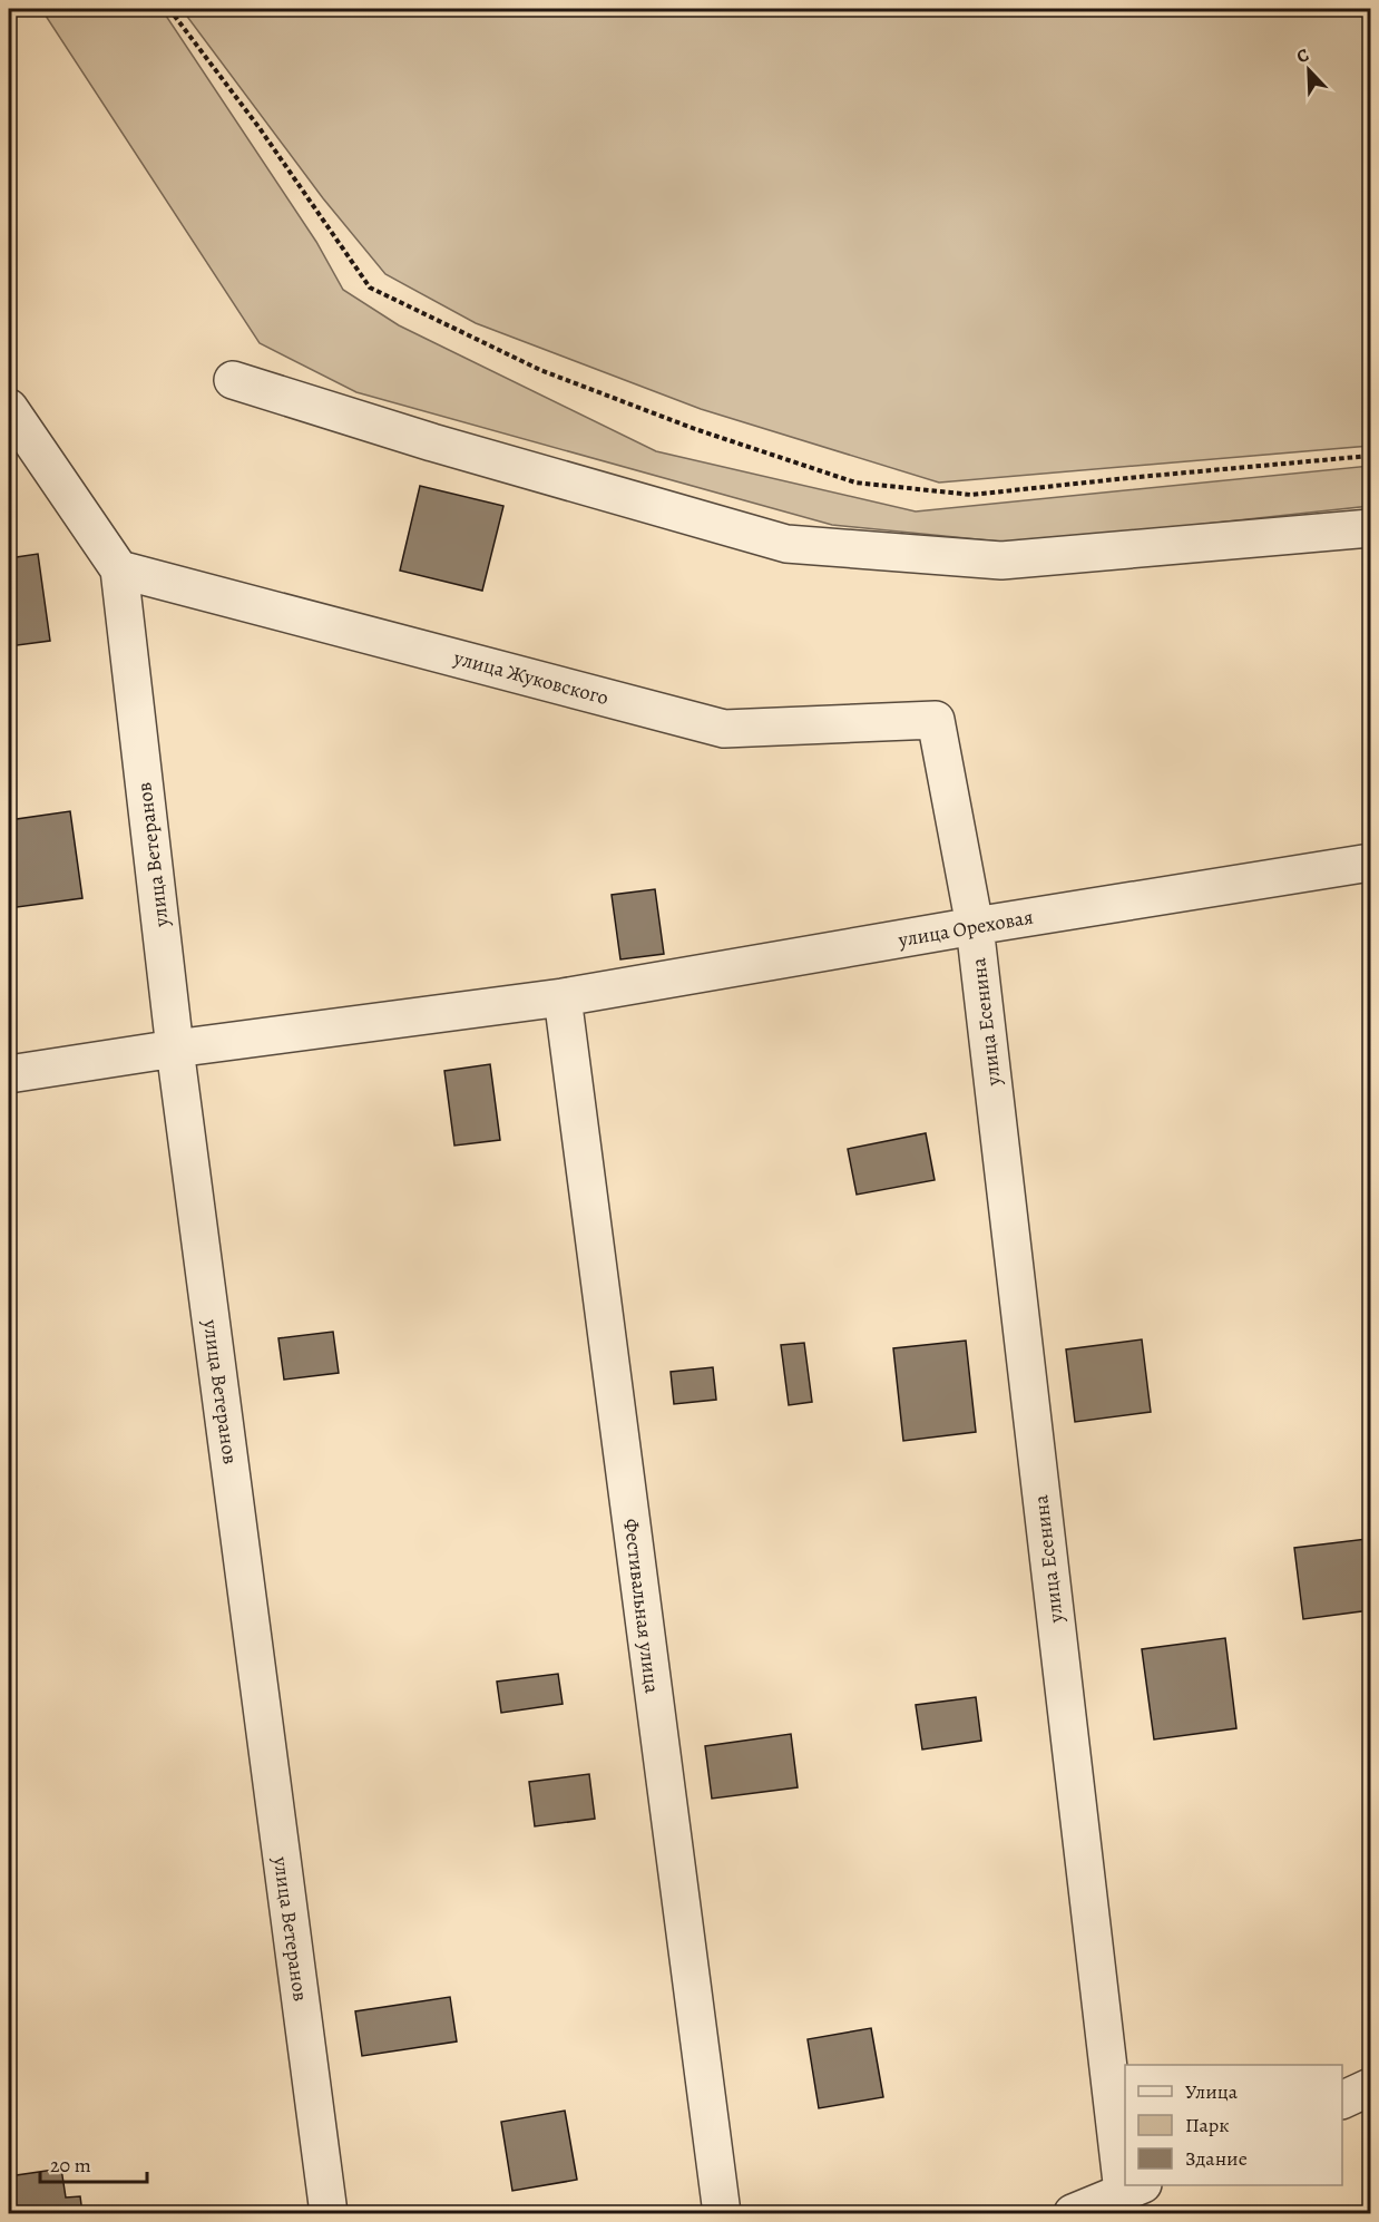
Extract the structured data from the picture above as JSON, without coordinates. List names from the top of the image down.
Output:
{
  "streets": {
    "street": [
      "улица Жуковского",
      "улица Ветеранов",
      "улица Ореховая",
      "улица Есенина",
      "Фестивальная улица"
    ]
  },
  "crossings": [
    ["улица Жуковского", "улица Ветеранов"],
    ["улица Жуковского", "улица Ореховая"],
    ["улица Жуковского", "улица Есенина"],
    ["улица Ветеранов", "улица Ореховая"],
    ["улица Ореховая", "улица Есенина"],
    ["улица Ореховая", "Фестивальная улица"]
  ],
  "legend": ["Улица", "Парк", "Здание"],
  "scale_bar": "20 m",
  "north": "top left"
}
